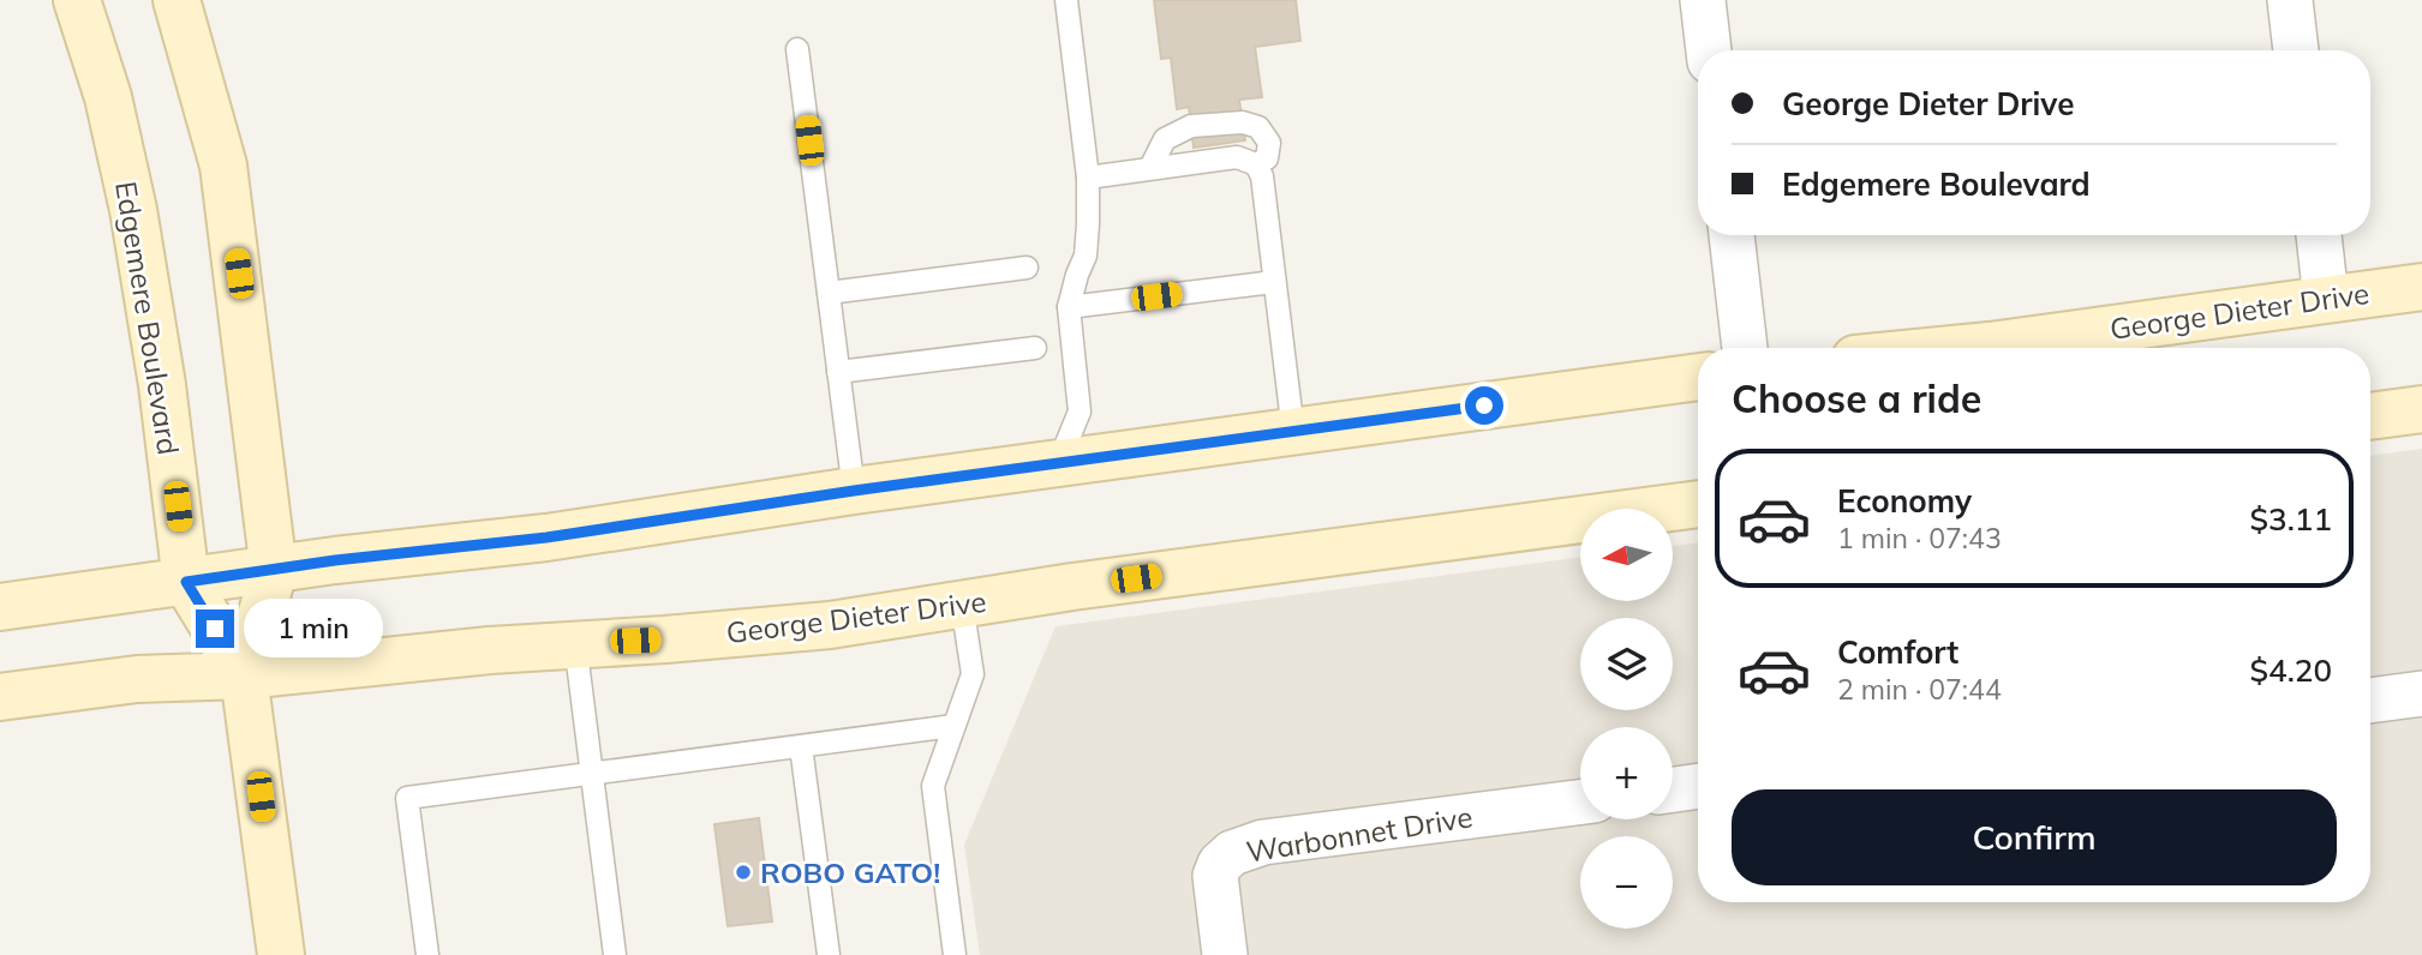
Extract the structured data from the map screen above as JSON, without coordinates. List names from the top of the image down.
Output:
{
  "streets": {
    "main road": ["George Dieter Drive", "Edgemere Boulevard"],
    "street": ["Warbonnet Drive"]
  },
  "crossings": [
    ["George Dieter Drive", "Edgemere Boulevard"]
  ],
  "places": ["ROBO GATO!"],
  "north": "left",
  "page": {
    "banner": ["George Dieter Drive", "Edgemere Boulevard"],
    "heading": "Choose a ride",
    "list": [
      {
        "name": "Economy",
        "note": "1 min · 07:43",
        "value": "$3.11"
      },
      {
        "name": "Comfort",
        "note": "2 min · 07:44",
        "value": "$4.20"
      }
    ],
    "map_buttons": ["+", "−"],
    "bubble": "1 min",
    "buttons": "Confirm"
  }
}
